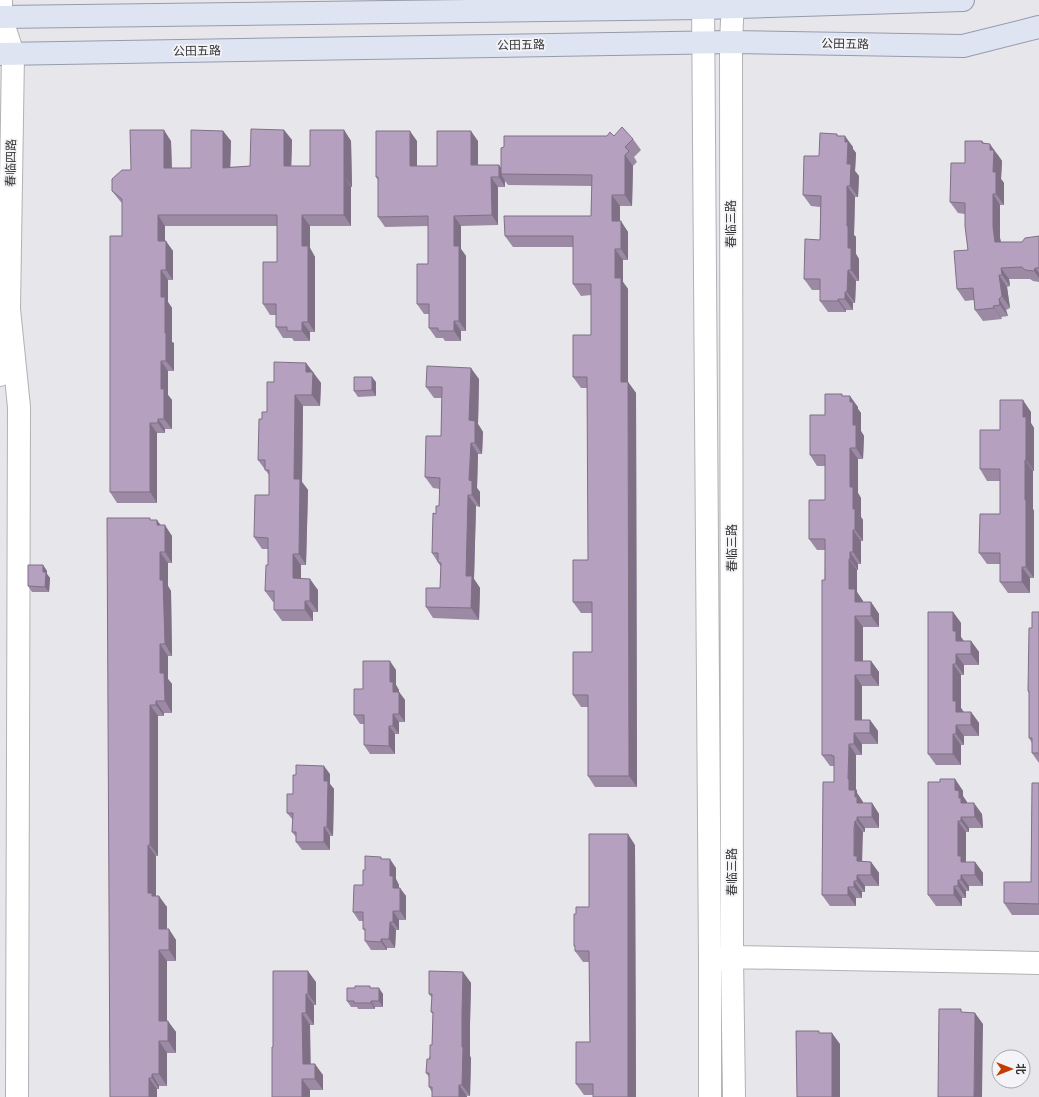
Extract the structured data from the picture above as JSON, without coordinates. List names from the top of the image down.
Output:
{
  "streets": {
    "main road": ["公田五路"],
    "street": ["春临四路", "春临三路"]
  },
  "crossings": [
    ["公田五路", "春临四路"],
    ["公田五路", "春临三路"]
  ],
  "north": "right"
}
